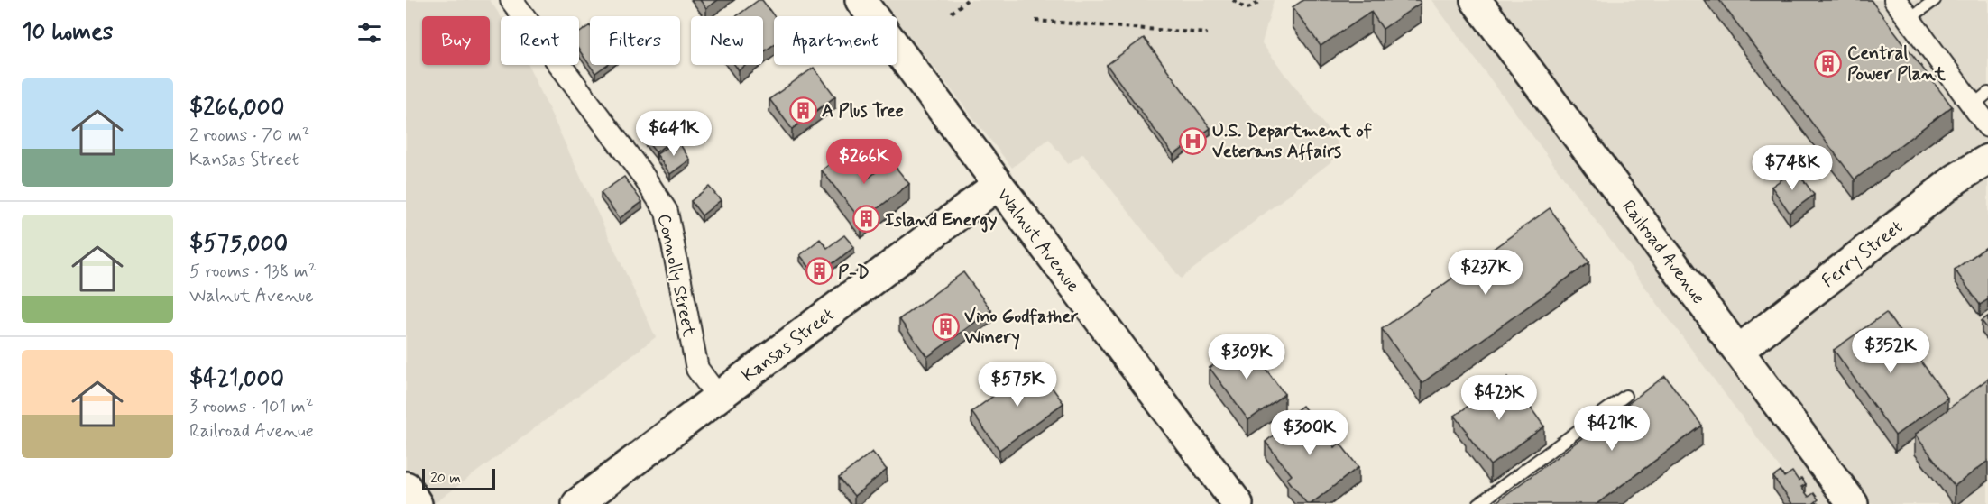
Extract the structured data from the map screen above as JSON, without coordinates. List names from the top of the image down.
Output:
{
  "streets": {
    "street": [
      "Walnut Avenue",
      "Railroad Avenue",
      "Ferry Street",
      "Connolly Street",
      "Kansas Street"
    ]
  },
  "crossings": [
    ["Walnut Avenue", "Kansas Street"],
    ["Railroad Avenue", "Ferry Street"],
    ["Connolly Street", "Kansas Street"]
  ],
  "places": {
    "building": [
      "Central Power Plant",
      "A Plus Tree",
      "Island Energy",
      "P-D",
      "Vino Godfather Winery"
    ],
    "hospital": ["U.S. Department of Veterans Affairs"]
  },
  "scale_bar": "20 m",
  "page": {
    "heading": "10 homes",
    "chip": [
      "Buy",
      "Rent",
      "Filters",
      "New",
      "Apartment"
    ],
    "list": [
      {
        "name": "$266,000",
        "note": "2 rooms · 70 m² · Kansas Street"
      },
      {
        "name": "$575,000",
        "note": "5 rooms · 138 m² · Walnut Avenue"
      },
      {
        "name": "$421,000",
        "note": "3 rooms · 101 m² · Railroad Avenue"
      }
    ],
    "price": [
      "$641K",
      "$266K",
      "$748K",
      "$237K",
      "$352K",
      "$309K",
      "$575K",
      "$423K",
      "$421K",
      "$300K"
    ],
    "scale": "20 m"
  }
}
